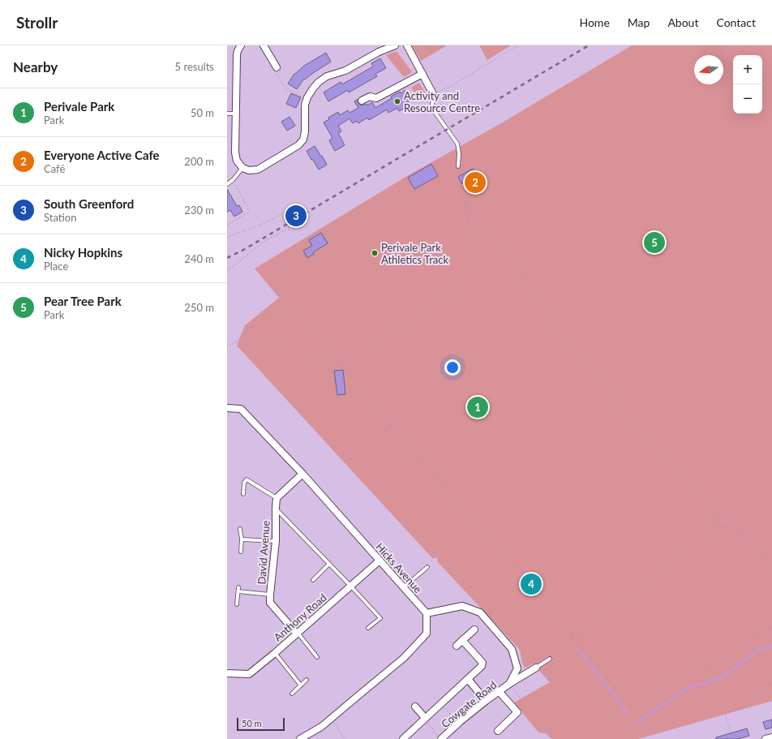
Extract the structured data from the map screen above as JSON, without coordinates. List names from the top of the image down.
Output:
{
  "streets": {
    "street": [
      "David Avenue",
      "Hicks Avenue",
      "Anthony Road",
      "Cowgate Road"
    ]
  },
  "crossings": [
    ["David Avenue", "Anthony Road"],
    ["Hicks Avenue", "Anthony Road"],
    ["Hicks Avenue", "Cowgate Road"]
  ],
  "places": ["Activity and Resource Centre", "Perivale Park Athletics Track"],
  "scale_bar": "50 m",
  "north": "left",
  "page": {
    "header": "Strollr",
    "nav": [
      "Home",
      "Map",
      "About",
      "Contact"
    ],
    "heading": ["Nearby", "5 results"],
    "map_buttons": ["+", "−"],
    "list": [
      {
        "mark": "1",
        "name": "Perivale Park",
        "note": "Park",
        "value": "50 m"
      },
      {
        "mark": "2",
        "name": "Everyone Active Cafe",
        "note": "Café",
        "value": "200 m"
      },
      {
        "mark": "3",
        "name": "South Greenford",
        "note": "Station",
        "value": "230 m"
      },
      {
        "mark": "4",
        "name": "Nicky Hopkins",
        "note": "Place",
        "value": "240 m"
      },
      {
        "mark": "5",
        "name": "Pear Tree Park",
        "note": "Park",
        "value": "250 m"
      }
    ],
    "pins": [
      "2",
      "3",
      "5",
      "1",
      "4"
    ],
    "scale": "50 m"
  }
}
